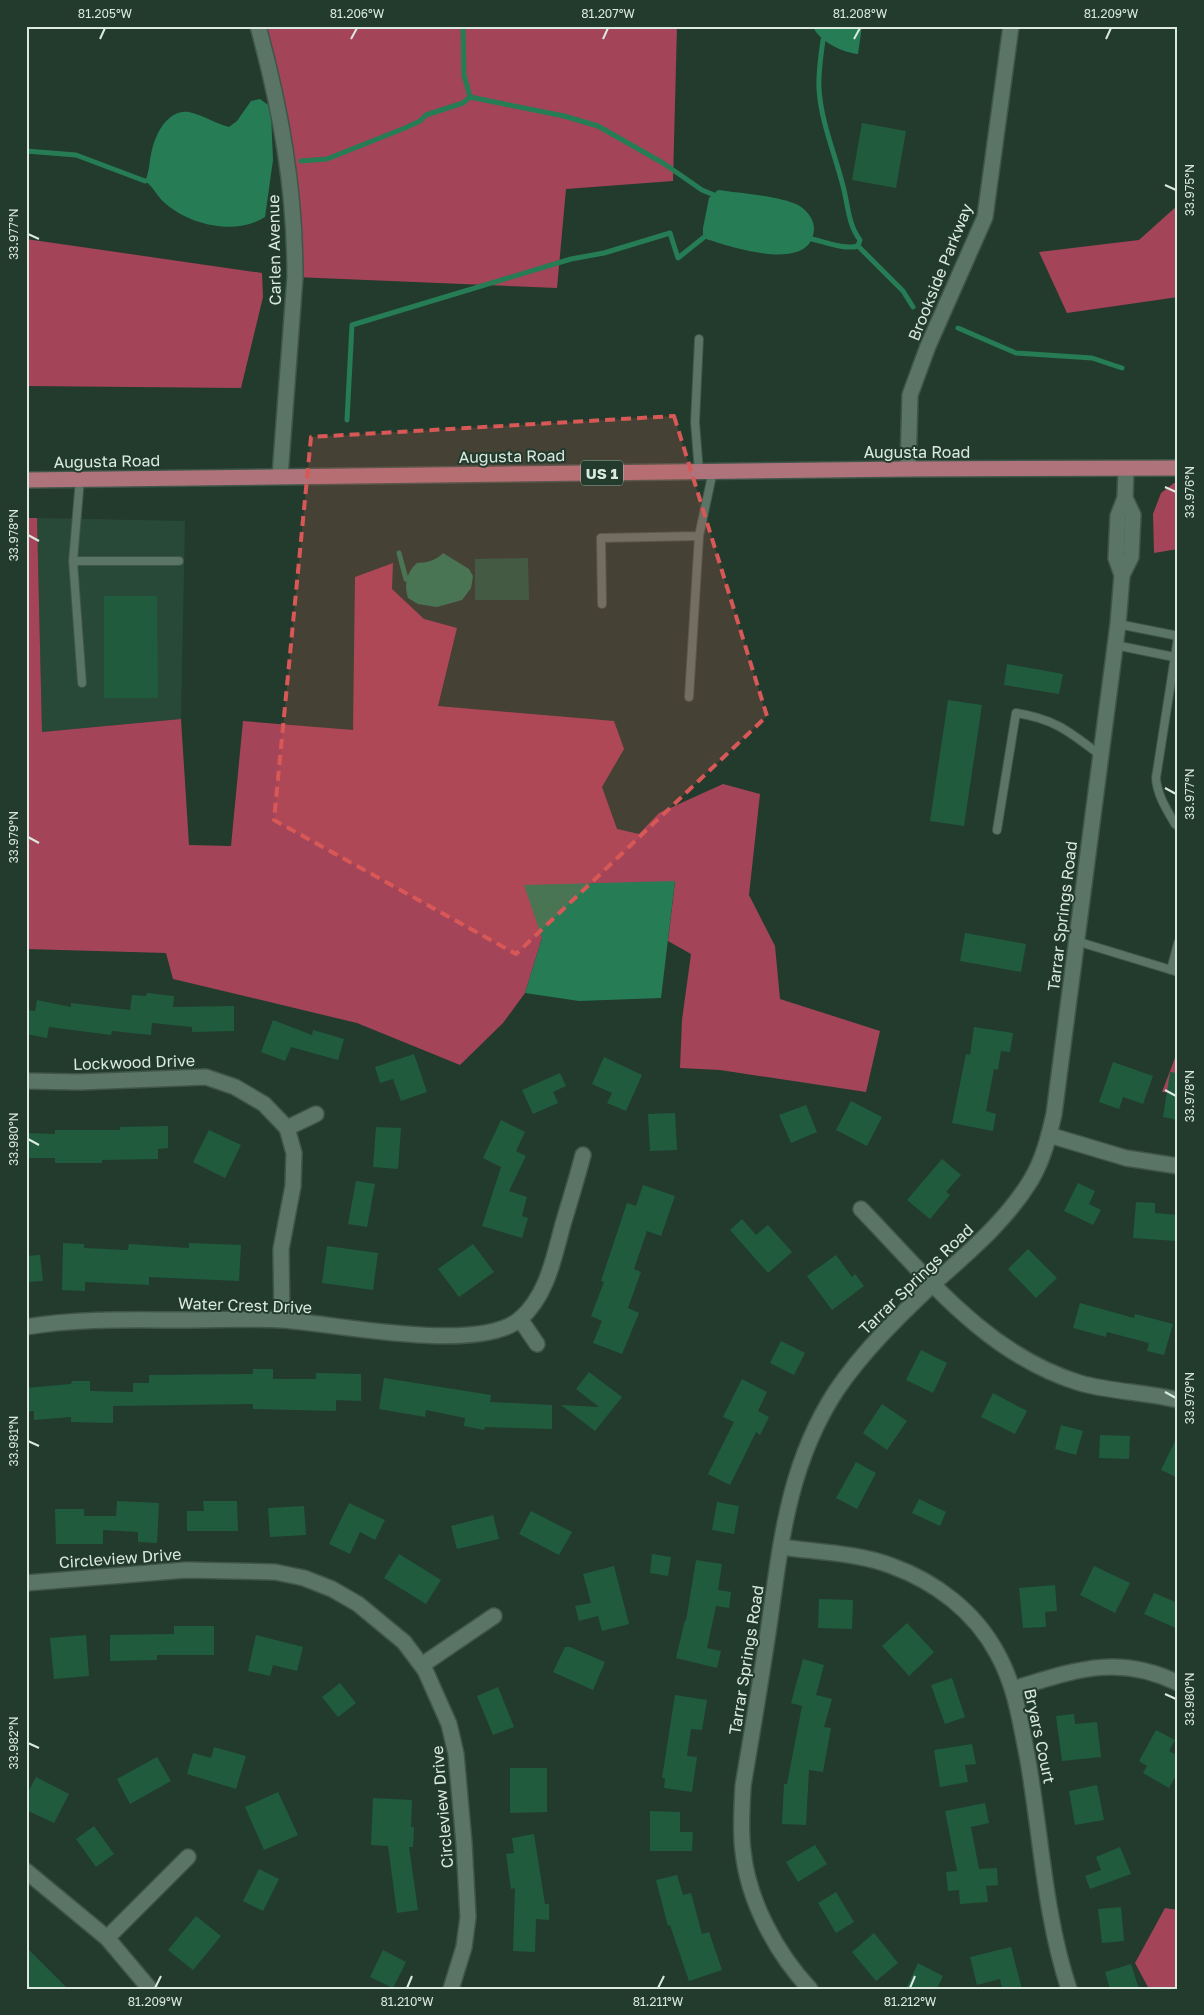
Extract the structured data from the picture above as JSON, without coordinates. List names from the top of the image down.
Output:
{
  "streets": {
    "main road": ["Augusta Road", "US 1"],
    "street": [
      "Carlen Avenue",
      "Brookside Parkway",
      "Tarrar Springs Road",
      "Lockwood Drive",
      "Water Crest Drive",
      "Circleview Drive",
      "Bryars Court"
    ]
  },
  "crossings": [
    ["Carlen Avenue", "Augusta Road"],
    ["Brookside Parkway", "Augusta Road"],
    ["Augusta Road", "Tarrar Springs Road"],
    ["Tarrar Springs Road", "Bryars Court"],
    ["Lockwood Drive", "Water Crest Drive"]
  ],
  "coordinates": [
    "81.205°W",
    "81.206°W",
    "81.207°W",
    "81.208°W",
    "81.209°W",
    "33.975°N",
    "33.977°N",
    "33.976°N",
    "33.978°N",
    "33.979°N",
    "33.980°N",
    "33.981°N",
    "33.982°N",
    "81.210°W",
    "81.211°W",
    "81.212°W"
  ]
}
